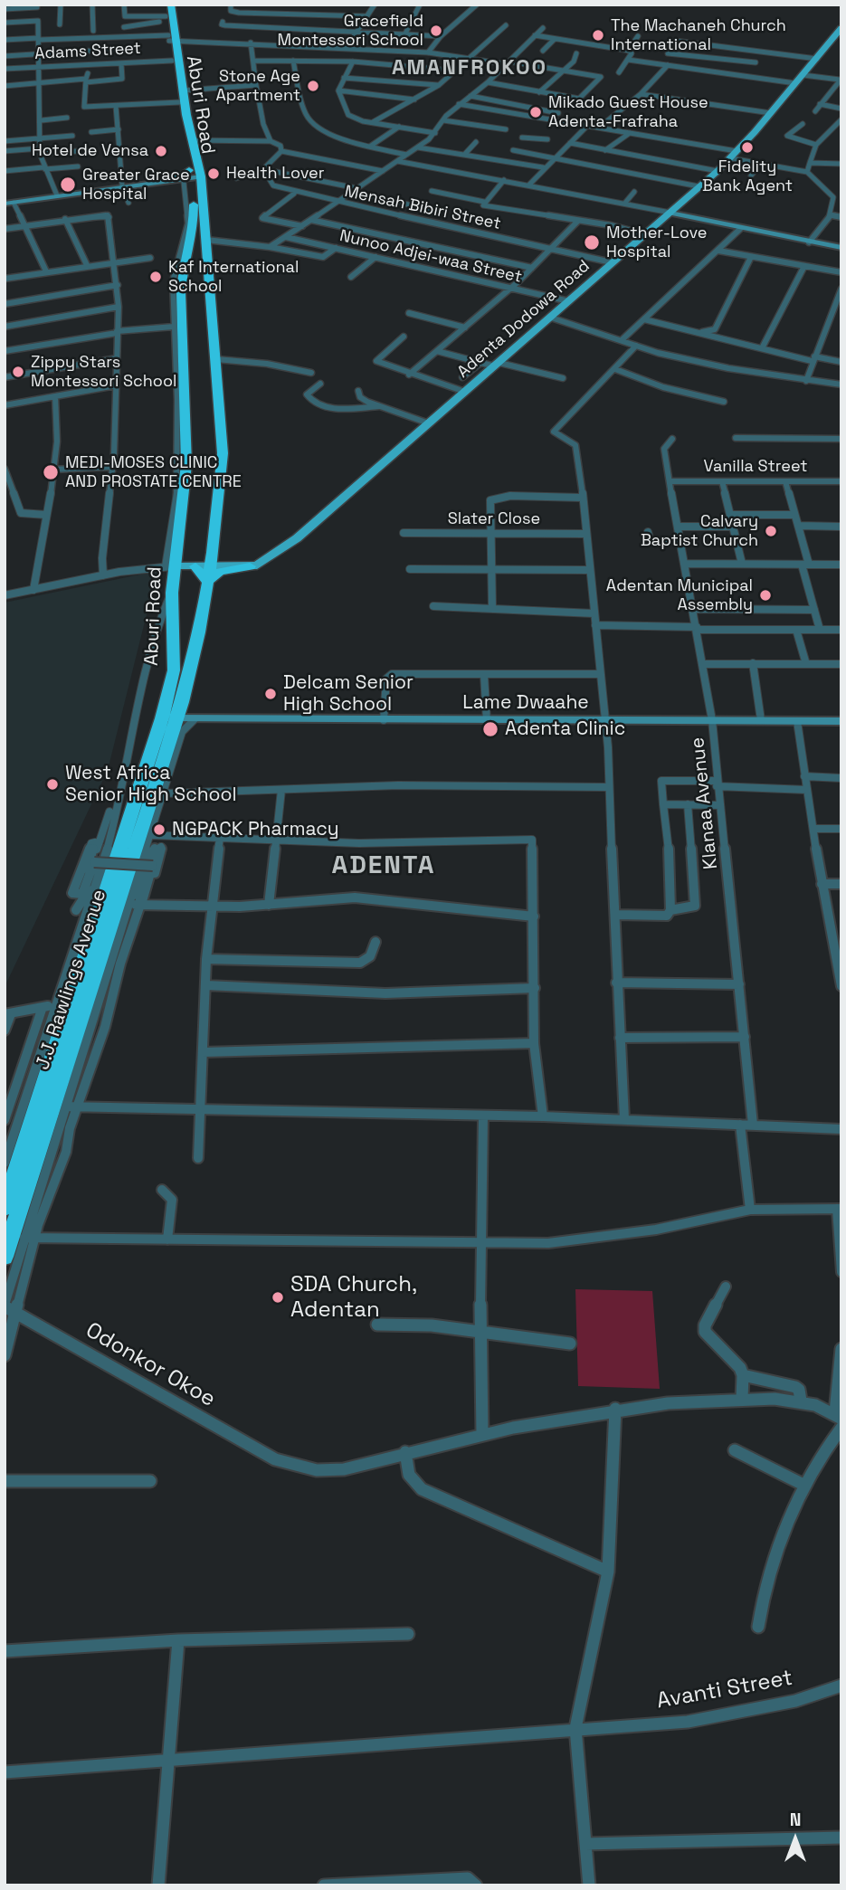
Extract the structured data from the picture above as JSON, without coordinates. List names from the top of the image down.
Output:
{
  "streets": {
    "highway": ["Aburi Road", "J.J. Rawlings Avenue"],
    "main road": ["Adenta Dodowa Road"],
    "street": [
      "Adams Street",
      "Mensah Bibiri Street",
      "Nunoo Adjei-waa Street",
      "Vanilla Street",
      "Slater Close",
      "Lame Dwaahe",
      "Klanaa Avenue",
      "Odonkor Okoe",
      "Avanti Street"
    ]
  },
  "crossings": [
    ["Adams Street", "Aburi Road"],
    ["Aburi Road", "Adenta Dodowa Road"],
    ["Aburi Road", "J.J. Rawlings Avenue"],
    ["Mensah Bibiri Street", "Adenta Dodowa Road"],
    ["Nunoo Adjei-waa Street", "Adenta Dodowa Road"],
    ["Vanilla Street", "Klanaa Avenue"],
    ["Lame Dwaahe", "Klanaa Avenue"]
  ],
  "districts": ["AMANFROKOO", "ADENTA"],
  "places": [
    "Gracefield Montessori School",
    "The Machaneh Church International",
    "Stone Age Apartment",
    "Mikado Guest House Adenta-Frafraha",
    "Fidelity Bank Agent",
    "Hotel de Vensa",
    "Health Lover",
    "Greater Grace Hospital",
    "Mother-Love Hospital",
    "Kaf International School",
    "Zippy Stars Montessori School",
    "MEDI-MOSES CLINIC AND PROSTATE CENTRE",
    "Calvary Baptist Church",
    "Adentan Municipal Assembly",
    "Delcam Senior High School",
    "Adenta Clinic",
    "West Africa Senior High School",
    "NGPACK Pharmacy",
    "SDA Church, Adentan"
  ],
  "north": "top"
}
